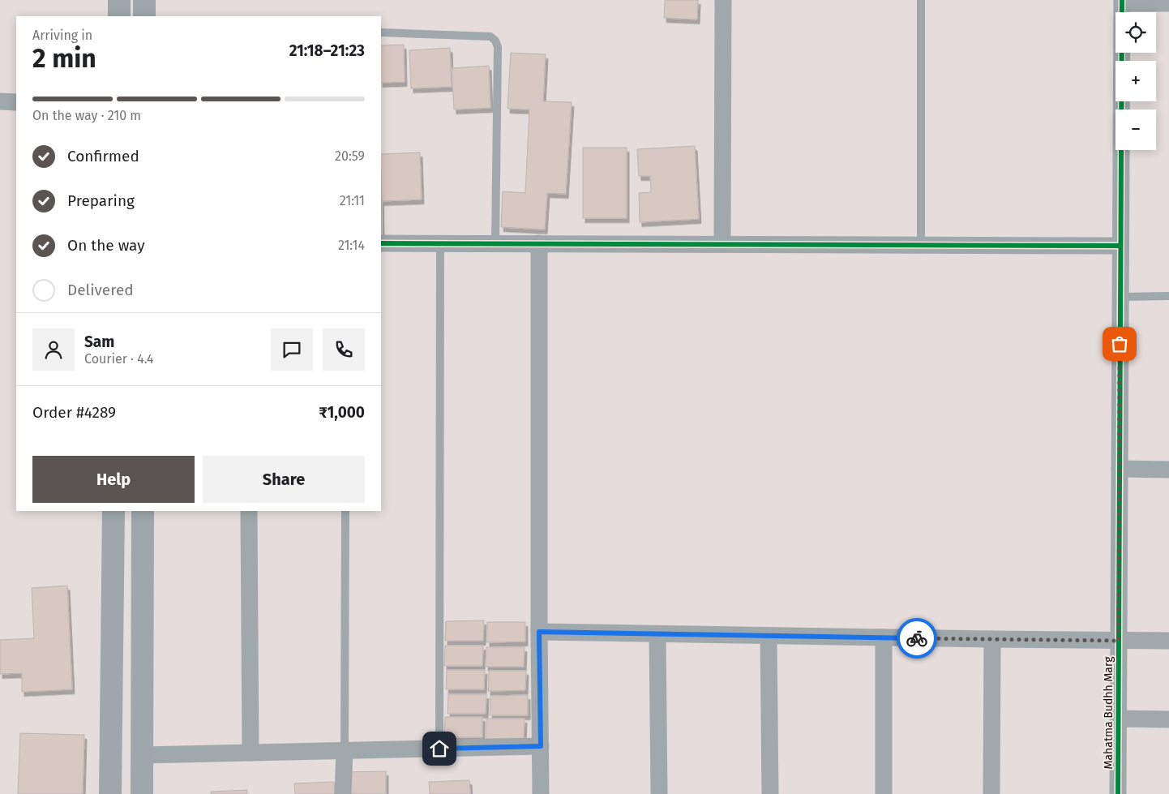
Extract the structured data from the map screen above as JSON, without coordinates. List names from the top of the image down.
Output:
{
  "streets": {
    "street": ["Mahatma Budhh Marg"]
  },
  "page": {
    "map_buttons": ["+", "−"],
    "heading": ["2 min", "Arriving in", "21:18–21:23"],
    "panel": [
      "Sam",
      "Courier · 4.4",
      "Order #4289",
      "₹1,000"
    ],
    "bar": "On the way · 210 m",
    "list": [
      ["Confirmed", "20:59"],
      ["Preparing", "21:11"],
      ["On the way", "21:14"],
      "Delivered"
    ],
    "buttons": ["Help", "Share"]
  }
}
